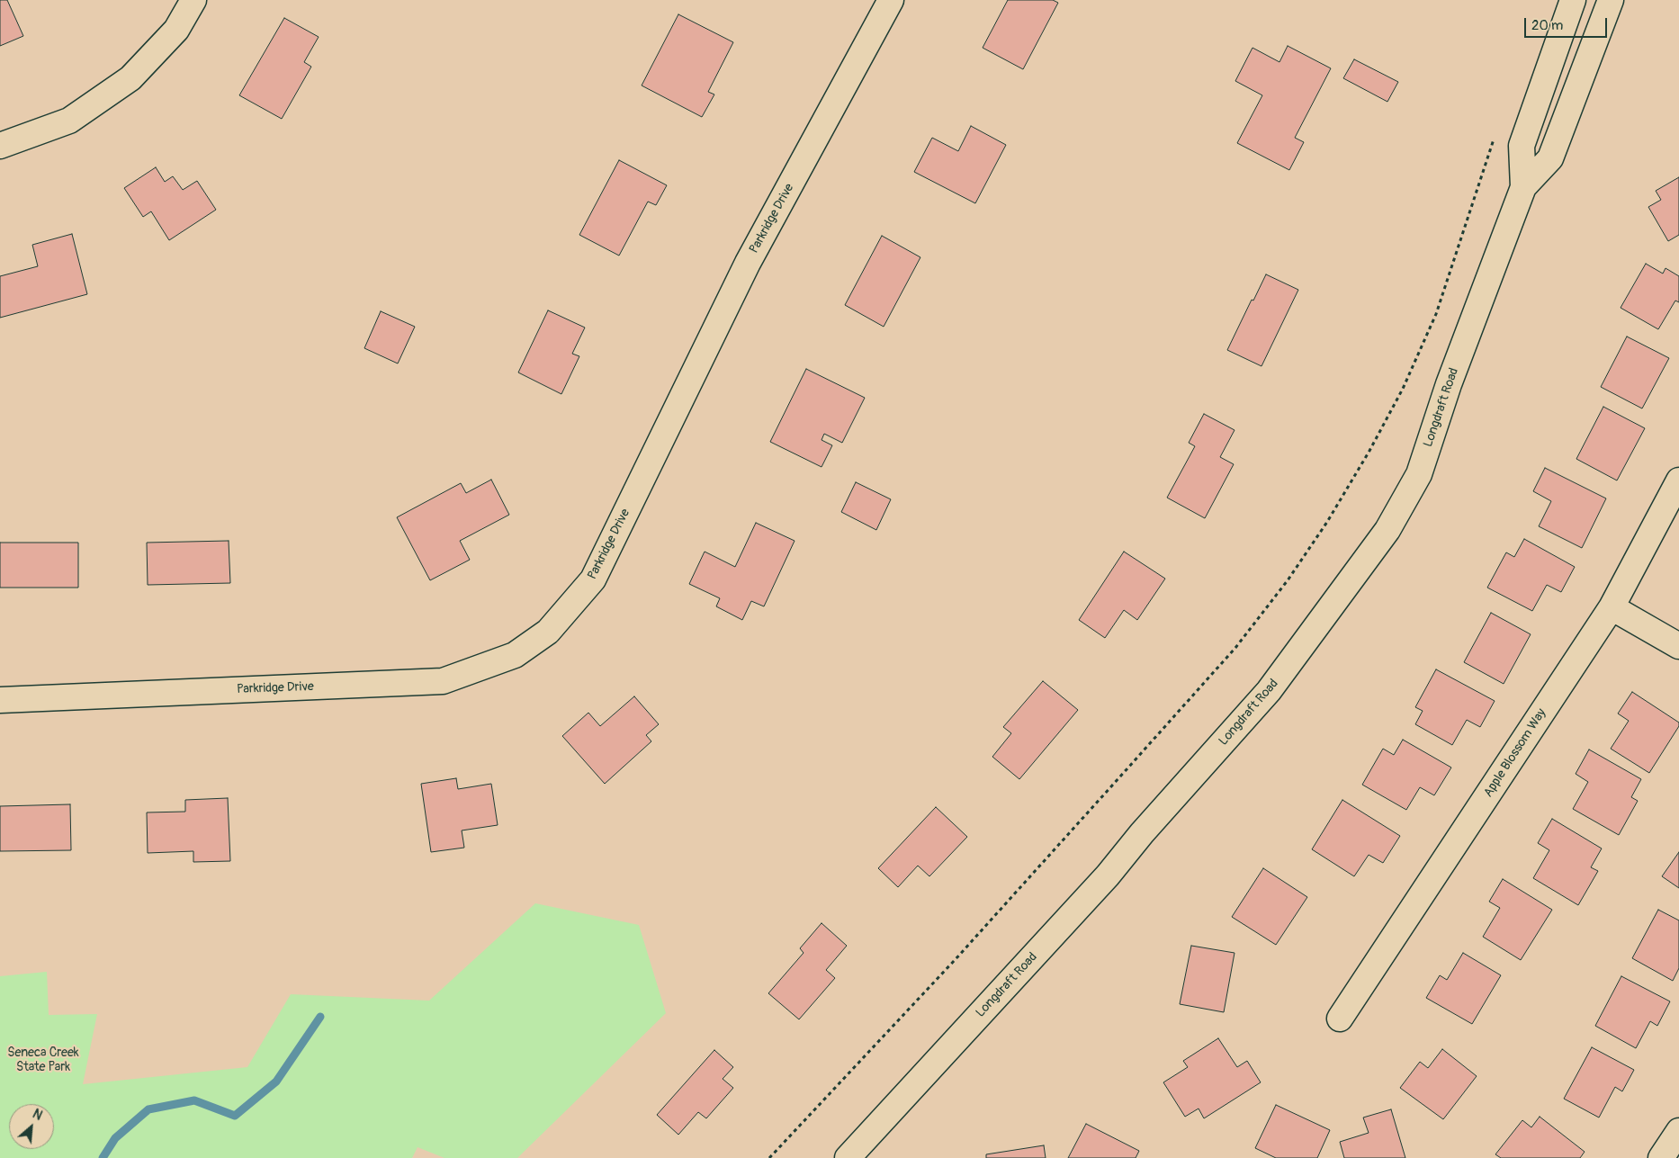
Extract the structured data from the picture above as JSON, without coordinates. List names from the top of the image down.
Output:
{
  "streets": {
    "street": ["Parkridge Drive", "Longdraft Road", "Apple Blossom Way"]
  },
  "parks": ["Seneca Creek State Park"],
  "scale_bar": "20 m",
  "north": "top right"
}
